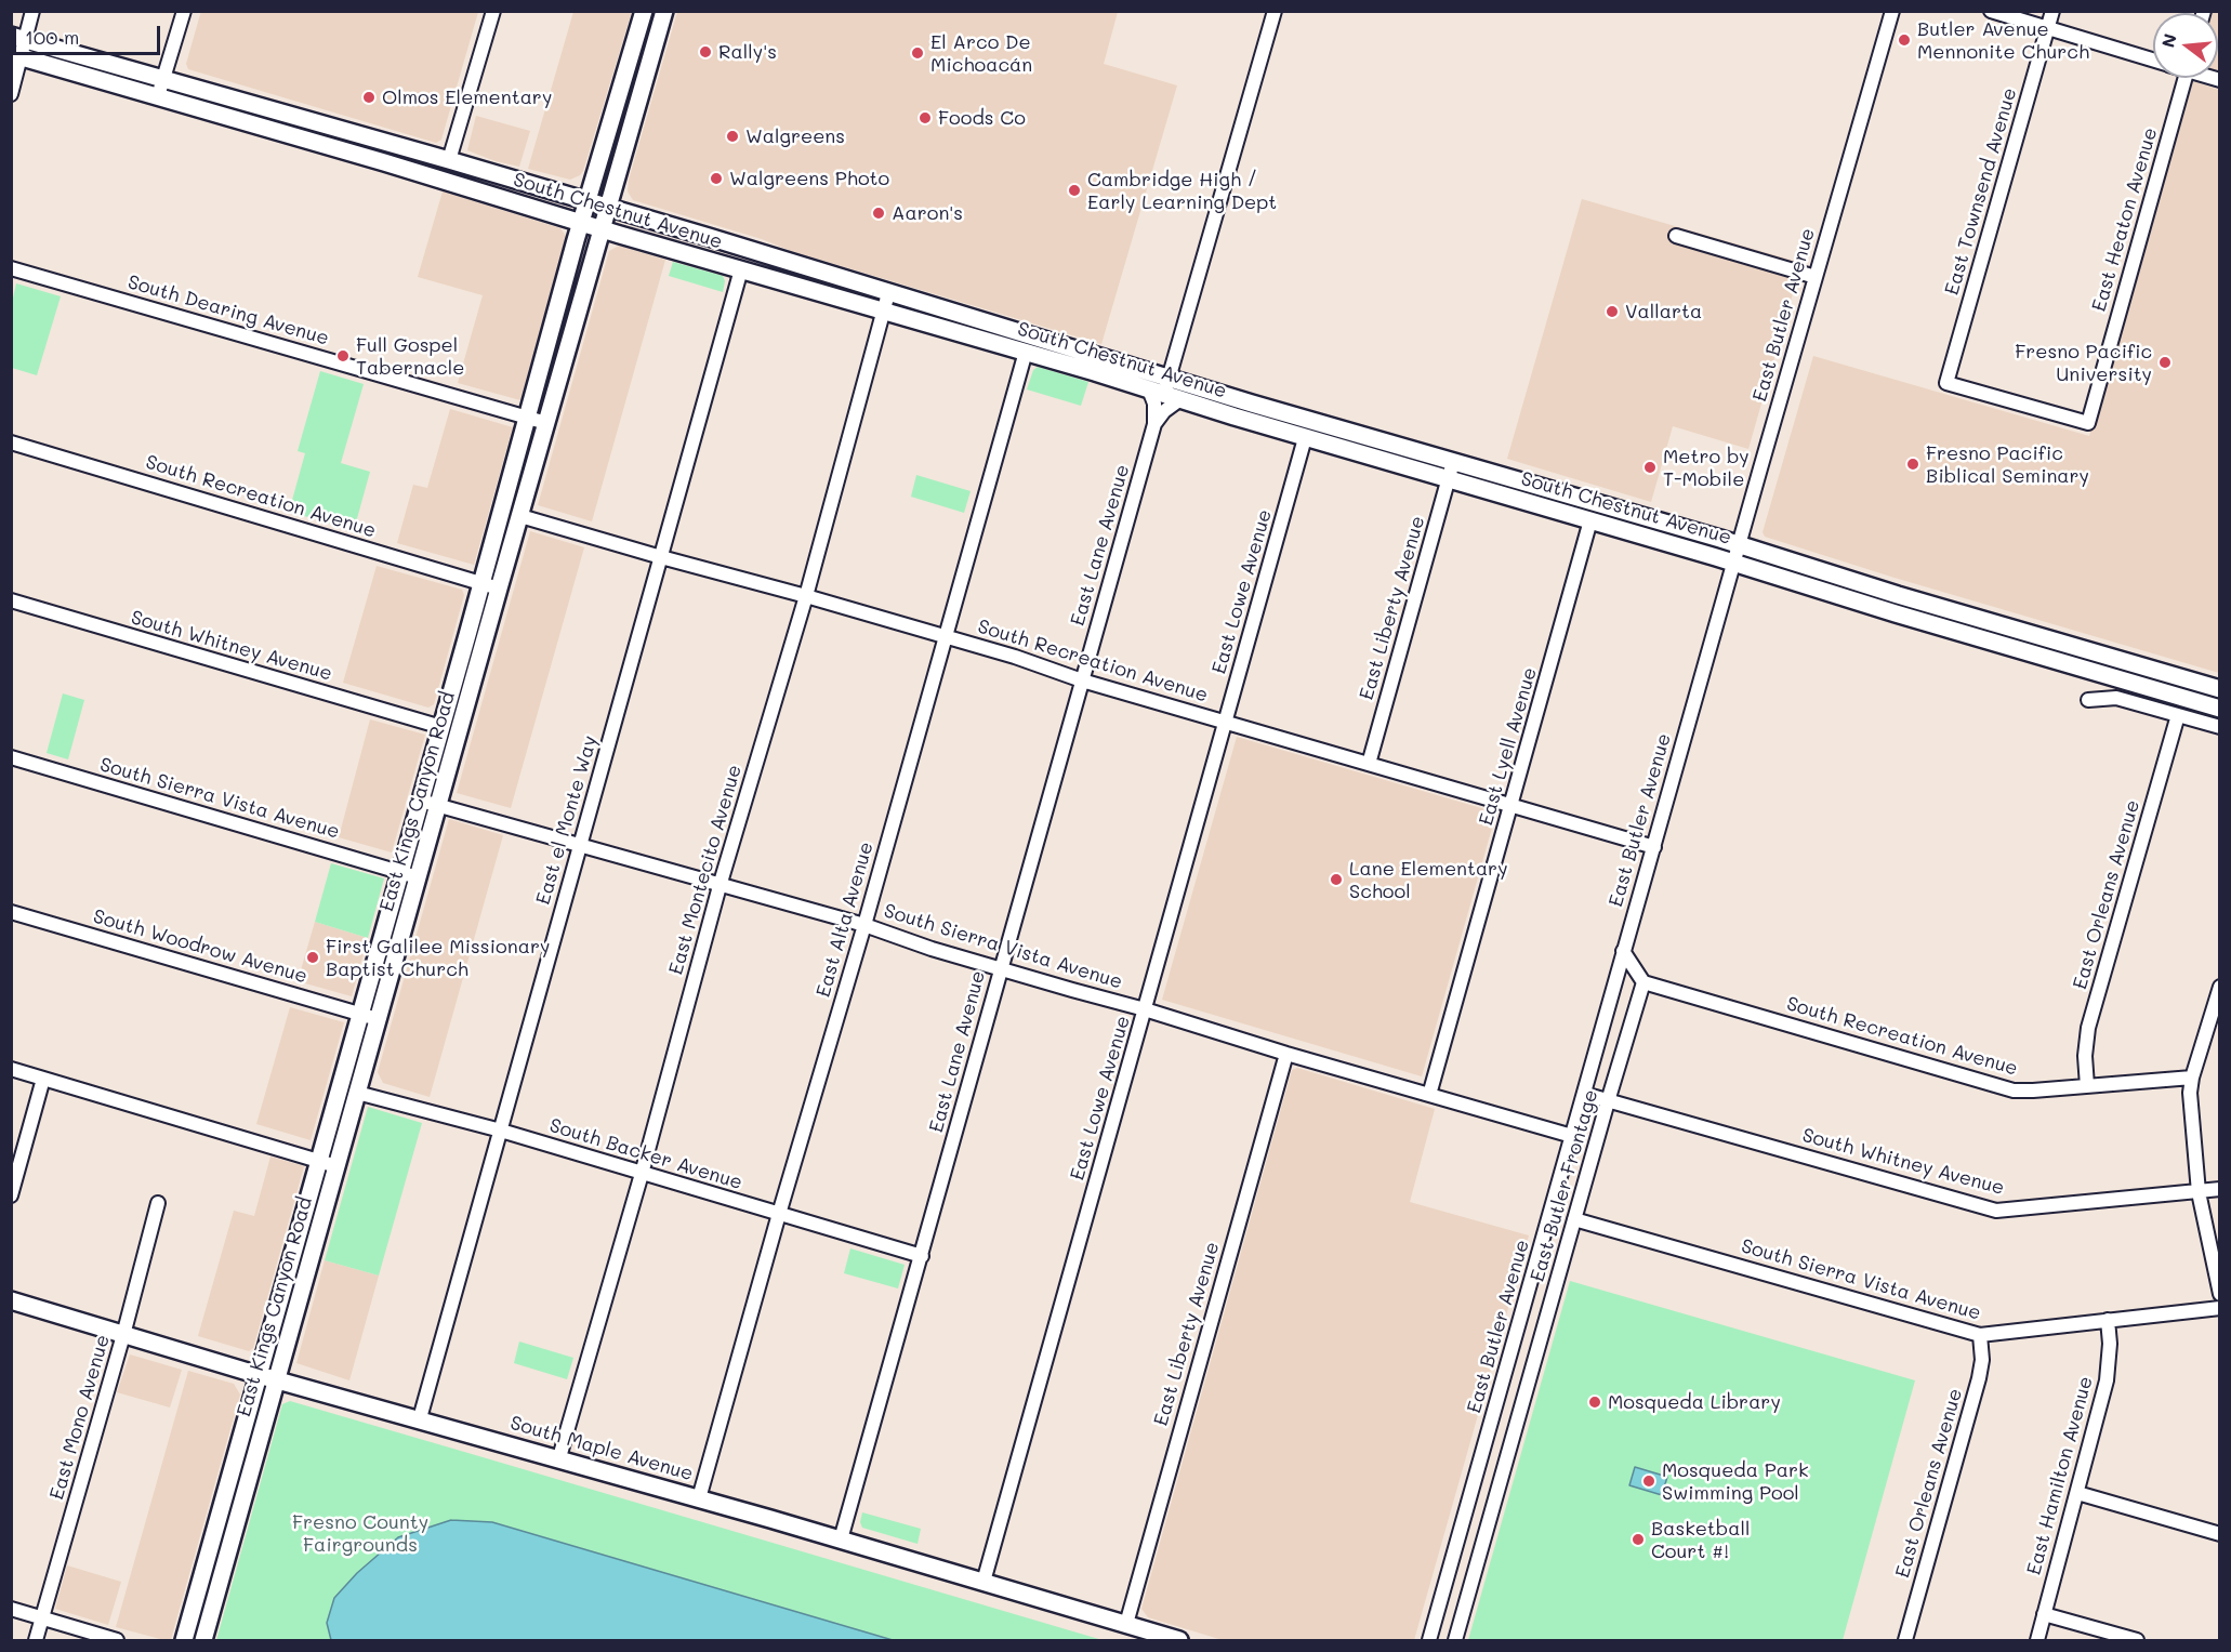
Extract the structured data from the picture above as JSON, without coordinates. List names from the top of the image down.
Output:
{
  "streets": {
    "main road": ["South Chestnut Avenue", "East Kings Canyon Road", "South Maple Avenue"],
    "street": [
      "East Townsend Avenue",
      "East Heaton Avenue",
      "South Dearing Avenue",
      "East Butler Avenue",
      "South Recreation Avenue",
      "East Lane Avenue",
      "East Lowe Avenue",
      "East Liberty Avenue",
      "South Whitney Avenue",
      "East Lyell Avenue",
      "South Sierra Vista Avenue",
      "East el Monte Way",
      "East Montecito Avenue",
      "East Orleans Avenue",
      "East Alta Avenue",
      "South Woodrow Avenue",
      "South Backer Avenue",
      "East Butler Frontage",
      "East Mono Avenue",
      "East Hamilton Avenue"
    ]
  },
  "crossings": [
    ["East Townsend Avenue", "East Heaton Avenue"],
    ["South Chestnut Avenue", "East Butler Avenue"],
    ["South Chestnut Avenue", "East Lane Avenue"],
    ["South Chestnut Avenue", "East Lowe Avenue"],
    ["South Chestnut Avenue", "East Liberty Avenue"],
    ["South Chestnut Avenue", "East Lyell Avenue"],
    ["South Chestnut Avenue", "East Kings Canyon Road"],
    ["South Chestnut Avenue", "East el Monte Way"],
    ["South Chestnut Avenue", "East Montecito Avenue"],
    ["South Chestnut Avenue", "East Alta Avenue"],
    ["South Dearing Avenue", "East Kings Canyon Road"],
    ["East Butler Avenue", "South Recreation Avenue"],
    ["East Butler Avenue", "South Whitney Avenue"],
    ["East Butler Avenue", "South Sierra Vista Avenue"],
    ["South Recreation Avenue", "East Lane Avenue"],
    ["South Recreation Avenue", "East Lowe Avenue"],
    ["South Recreation Avenue", "East Liberty Avenue"],
    ["South Recreation Avenue", "East Lyell Avenue"],
    ["South Recreation Avenue", "East Kings Canyon Road"],
    ["South Recreation Avenue", "East el Monte Way"],
    ["South Recreation Avenue", "East Montecito Avenue"],
    ["South Recreation Avenue", "East Orleans Avenue"],
    ["South Recreation Avenue", "East Alta Avenue"],
    ["South Recreation Avenue", "East Butler Frontage"],
    ["East Lane Avenue", "South Sierra Vista Avenue"],
    ["East Lane Avenue", "South Backer Avenue"],
    ["East Lane Avenue", "South Maple Avenue"],
    ["East Lowe Avenue", "South Sierra Vista Avenue"],
    ["East Lowe Avenue", "South Maple Avenue"],
    ["East Liberty Avenue", "South Sierra Vista Avenue"],
    ["East Liberty Avenue", "South Maple Avenue"],
    ["South Whitney Avenue", "East Kings Canyon Road"],
    ["South Whitney Avenue", "East Butler Frontage"],
    ["East Lyell Avenue", "South Sierra Vista Avenue"],
    ["South Sierra Vista Avenue", "East Kings Canyon Road"],
    ["South Sierra Vista Avenue", "East el Monte Way"],
    ["South Sierra Vista Avenue", "East Montecito Avenue"],
    ["South Sierra Vista Avenue", "East Orleans Avenue"],
    ["South Sierra Vista Avenue", "East Alta Avenue"],
    ["South Sierra Vista Avenue", "East Butler Frontage"],
    ["South Sierra Vista Avenue", "East Hamilton Avenue"],
    ["East Kings Canyon Road", "South Woodrow Avenue"],
    ["East Kings Canyon Road", "South Backer Avenue"],
    ["East Kings Canyon Road", "South Maple Avenue"],
    ["East el Monte Way", "South Backer Avenue"],
    ["East el Monte Way", "South Maple Avenue"],
    ["East Montecito Avenue", "South Backer Avenue"],
    ["East Montecito Avenue", "South Maple Avenue"],
    ["East Alta Avenue", "South Backer Avenue"],
    ["East Alta Avenue", "South Maple Avenue"],
    ["East Mono Avenue", "South Maple Avenue"]
  ],
  "parks": ["Fresno County Fairgrounds"],
  "places": [
    "Butler Avenue Mennonite Church",
    "Rally's",
    "El Arco De Michoacán",
    "Olmos Elementary",
    "Foods Co",
    "Walgreens",
    "Walgreens Photo",
    "Cambridge High / Early Learning Dept",
    "Aaron's",
    "Vallarta",
    "Full Gospel Tabernacle",
    "Fresno Pacific University",
    "Fresno Pacific Biblical Seminary",
    "Metro by T-Mobile",
    "Lane Elementary School",
    "First Galilee Missionary Baptist Church",
    "Mosqueda Library",
    "Mosqueda Park Swimming Pool",
    "Basketball Court #!"
  ],
  "scale_bar": "100 m",
  "north": "left"
}
